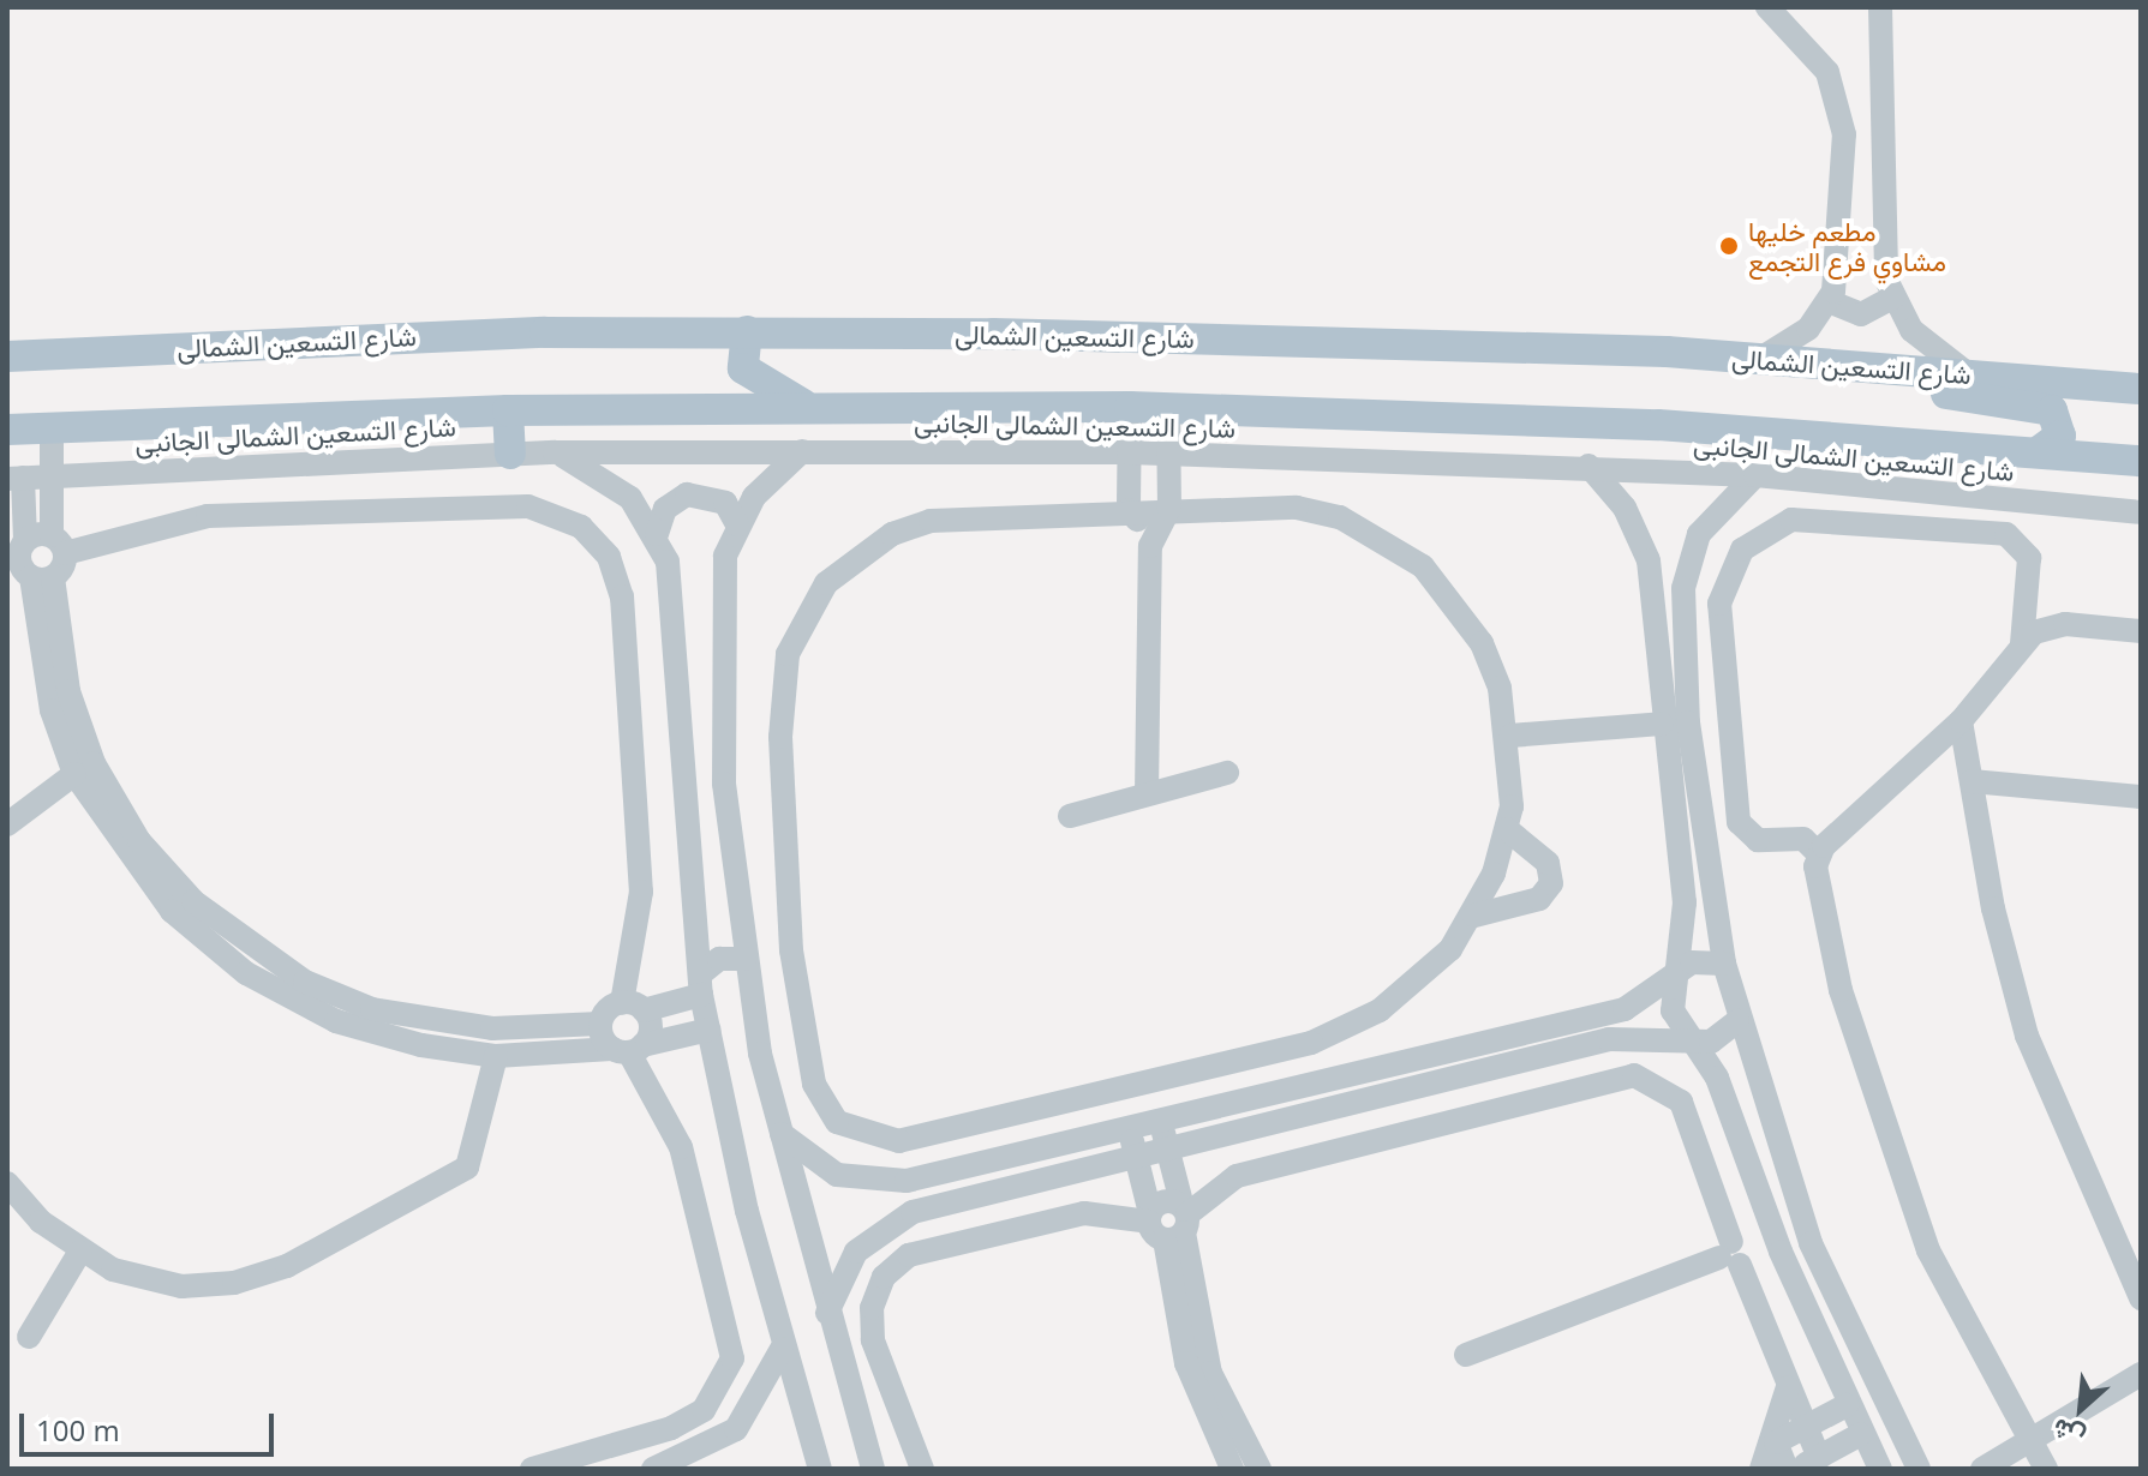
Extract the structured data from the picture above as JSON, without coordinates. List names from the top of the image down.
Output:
{
  "streets": {
    "main road": ["شارع التسعين الشمالى"],
    "street": ["شارع التسعين الشمالى الجانبى"]
  },
  "places": ["مطعم خليها مشاوي فرع التجمع"],
  "scale_bar": "100 m",
  "north": "bottom left"
}
